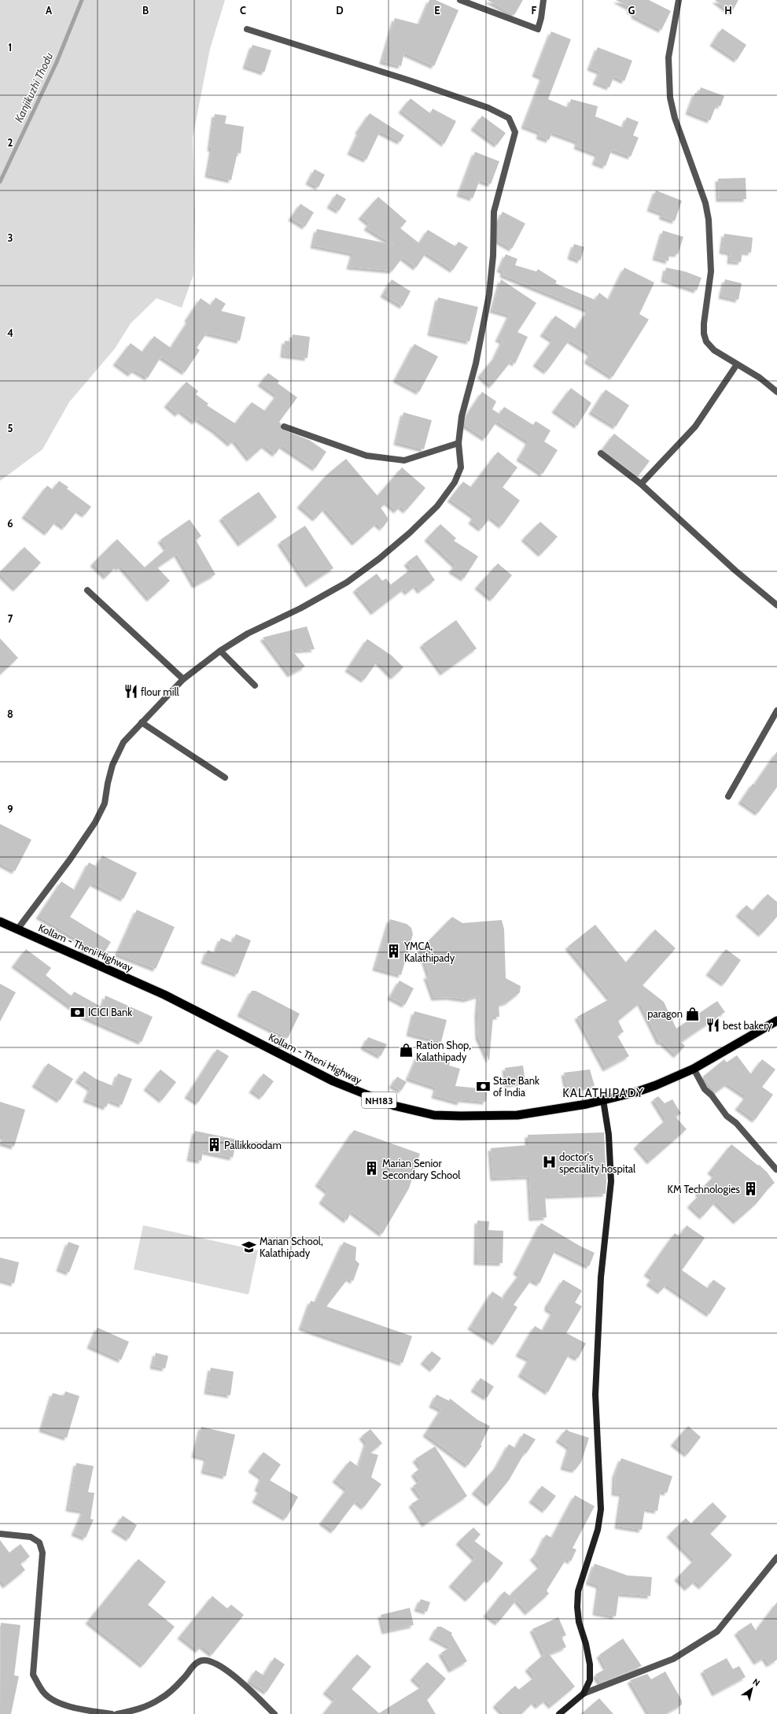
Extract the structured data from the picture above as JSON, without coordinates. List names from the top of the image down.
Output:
{
  "streets": {
    "highway": ["Kollam - Theni Highway", "NH183"]
  },
  "districts": ["KALATHIPADY"],
  "water": ["Kanjikuzhi Thodu"],
  "places": {
    "restaurant": ["flour mill", "best bakery"],
    "building": [
      "YMCA, Kalathipady",
      "Pallikkoodam",
      "Marian Senior Secondary School",
      "KM Technologies"
    ],
    "bank": ["ICICI Bank", "State Bank of India"],
    "shop": ["paragon", "Ration Shop, Kalathipady"],
    "hospital": ["doctor's speciality hospital"],
    "school or university": ["Marian School, Kalathipady"]
  },
  "north": "top right",
  "grid": {
    "columns": [
      "A",
      "B",
      "C",
      "D",
      "E",
      "F",
      "G",
      "H"
    ],
    "rows": [
      "1",
      "2",
      "3",
      "4",
      "5",
      "6",
      "7",
      "8",
      "9"
    ]
  }
}
